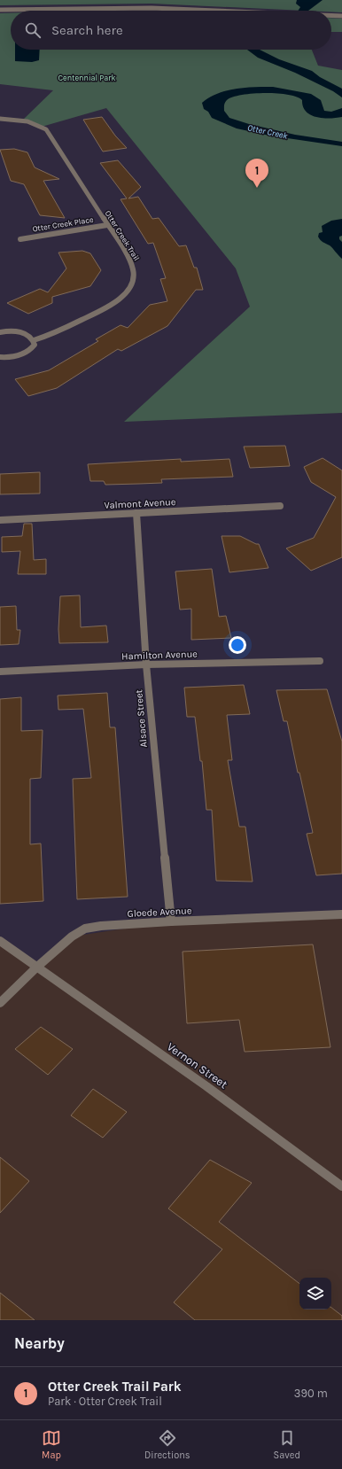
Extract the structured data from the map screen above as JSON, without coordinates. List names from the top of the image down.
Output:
{
  "streets": {
    "street": [
      "Otter Creek Place",
      "Otter Creek Trail",
      "Valmont Avenue",
      "Hamilton Avenue",
      "Alsace Street",
      "Gloede Avenue",
      "Vernon Street"
    ]
  },
  "crossings": [
    ["Otter Creek Place", "Otter Creek Trail"],
    ["Valmont Avenue", "Alsace Street"],
    ["Hamilton Avenue", "Alsace Street"],
    ["Alsace Street", "Gloede Avenue"],
    ["Gloede Avenue", "Vernon Street"]
  ],
  "water": ["Otter Creek"],
  "parks": ["Centennial Park"],
  "page": {
    "search": "Search here",
    "pins": "1",
    "heading": "Nearby",
    "list": [
      {
        "mark": "1",
        "name": "Otter Creek Trail Park",
        "note": "Park · Otter Creek Trail",
        "value": "390 m"
      }
    ],
    "nav": ["Map", "Directions", "Saved"]
  }
}
